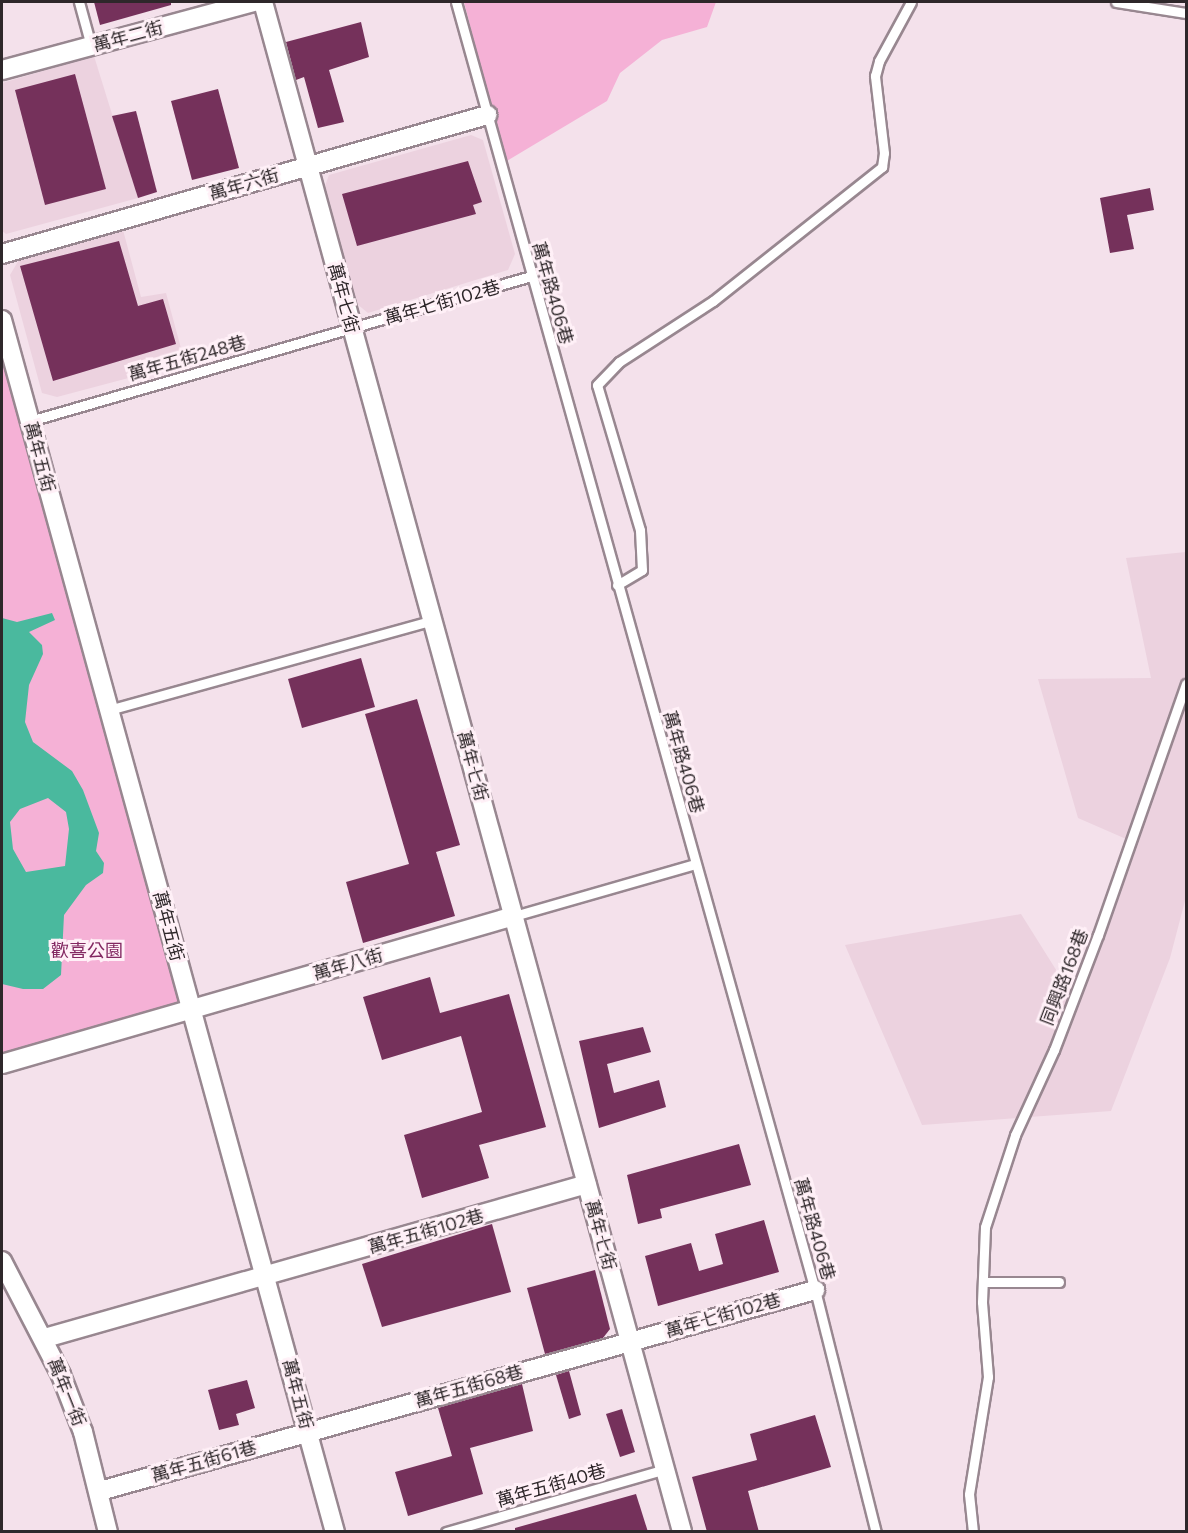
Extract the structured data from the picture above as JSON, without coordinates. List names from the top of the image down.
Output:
{
  "streets": {
    "street": [
      "萬年二街",
      "萬年六街",
      "萬年七街",
      "萬年七街102巷",
      "萬年五街",
      "萬年八街",
      "萬年五街102巷",
      "萬年五街68巷",
      "萬年一街",
      "萬年五街61巷"
    ],
    "lane": [
      "萬年路406巷",
      "萬年五街248巷",
      "同興路168巷",
      "萬年五街40巷"
    ]
  },
  "crossings": [
    ["萬年六街", "萬年路406巷"],
    ["萬年六街", "萬年七街"],
    ["萬年路406巷", "萬年七街102巷"],
    ["萬年路406巷", "萬年八街"],
    ["萬年七街", "萬年七街102巷"],
    ["萬年七街", "萬年五街248巷"],
    ["萬年七街", "萬年八街"],
    ["萬年七街", "萬年五街102巷"],
    ["萬年七街", "萬年五街68巷"],
    ["萬年七街", "萬年五街40巷"],
    ["萬年七街102巷", "萬年五街248巷"],
    ["萬年七街102巷", "萬年五街68巷"],
    ["萬年五街248巷", "萬年五街"],
    ["萬年五街", "萬年八街"],
    ["萬年五街", "萬年五街102巷"],
    ["萬年五街", "萬年五街68巷"],
    ["萬年五街", "萬年五街61巷"],
    ["萬年五街102巷", "萬年一街"],
    ["萬年五街68巷", "萬年五街61巷"],
    ["萬年一街", "萬年五街61巷"]
  ],
  "parks": ["歡喜公園"]
}
